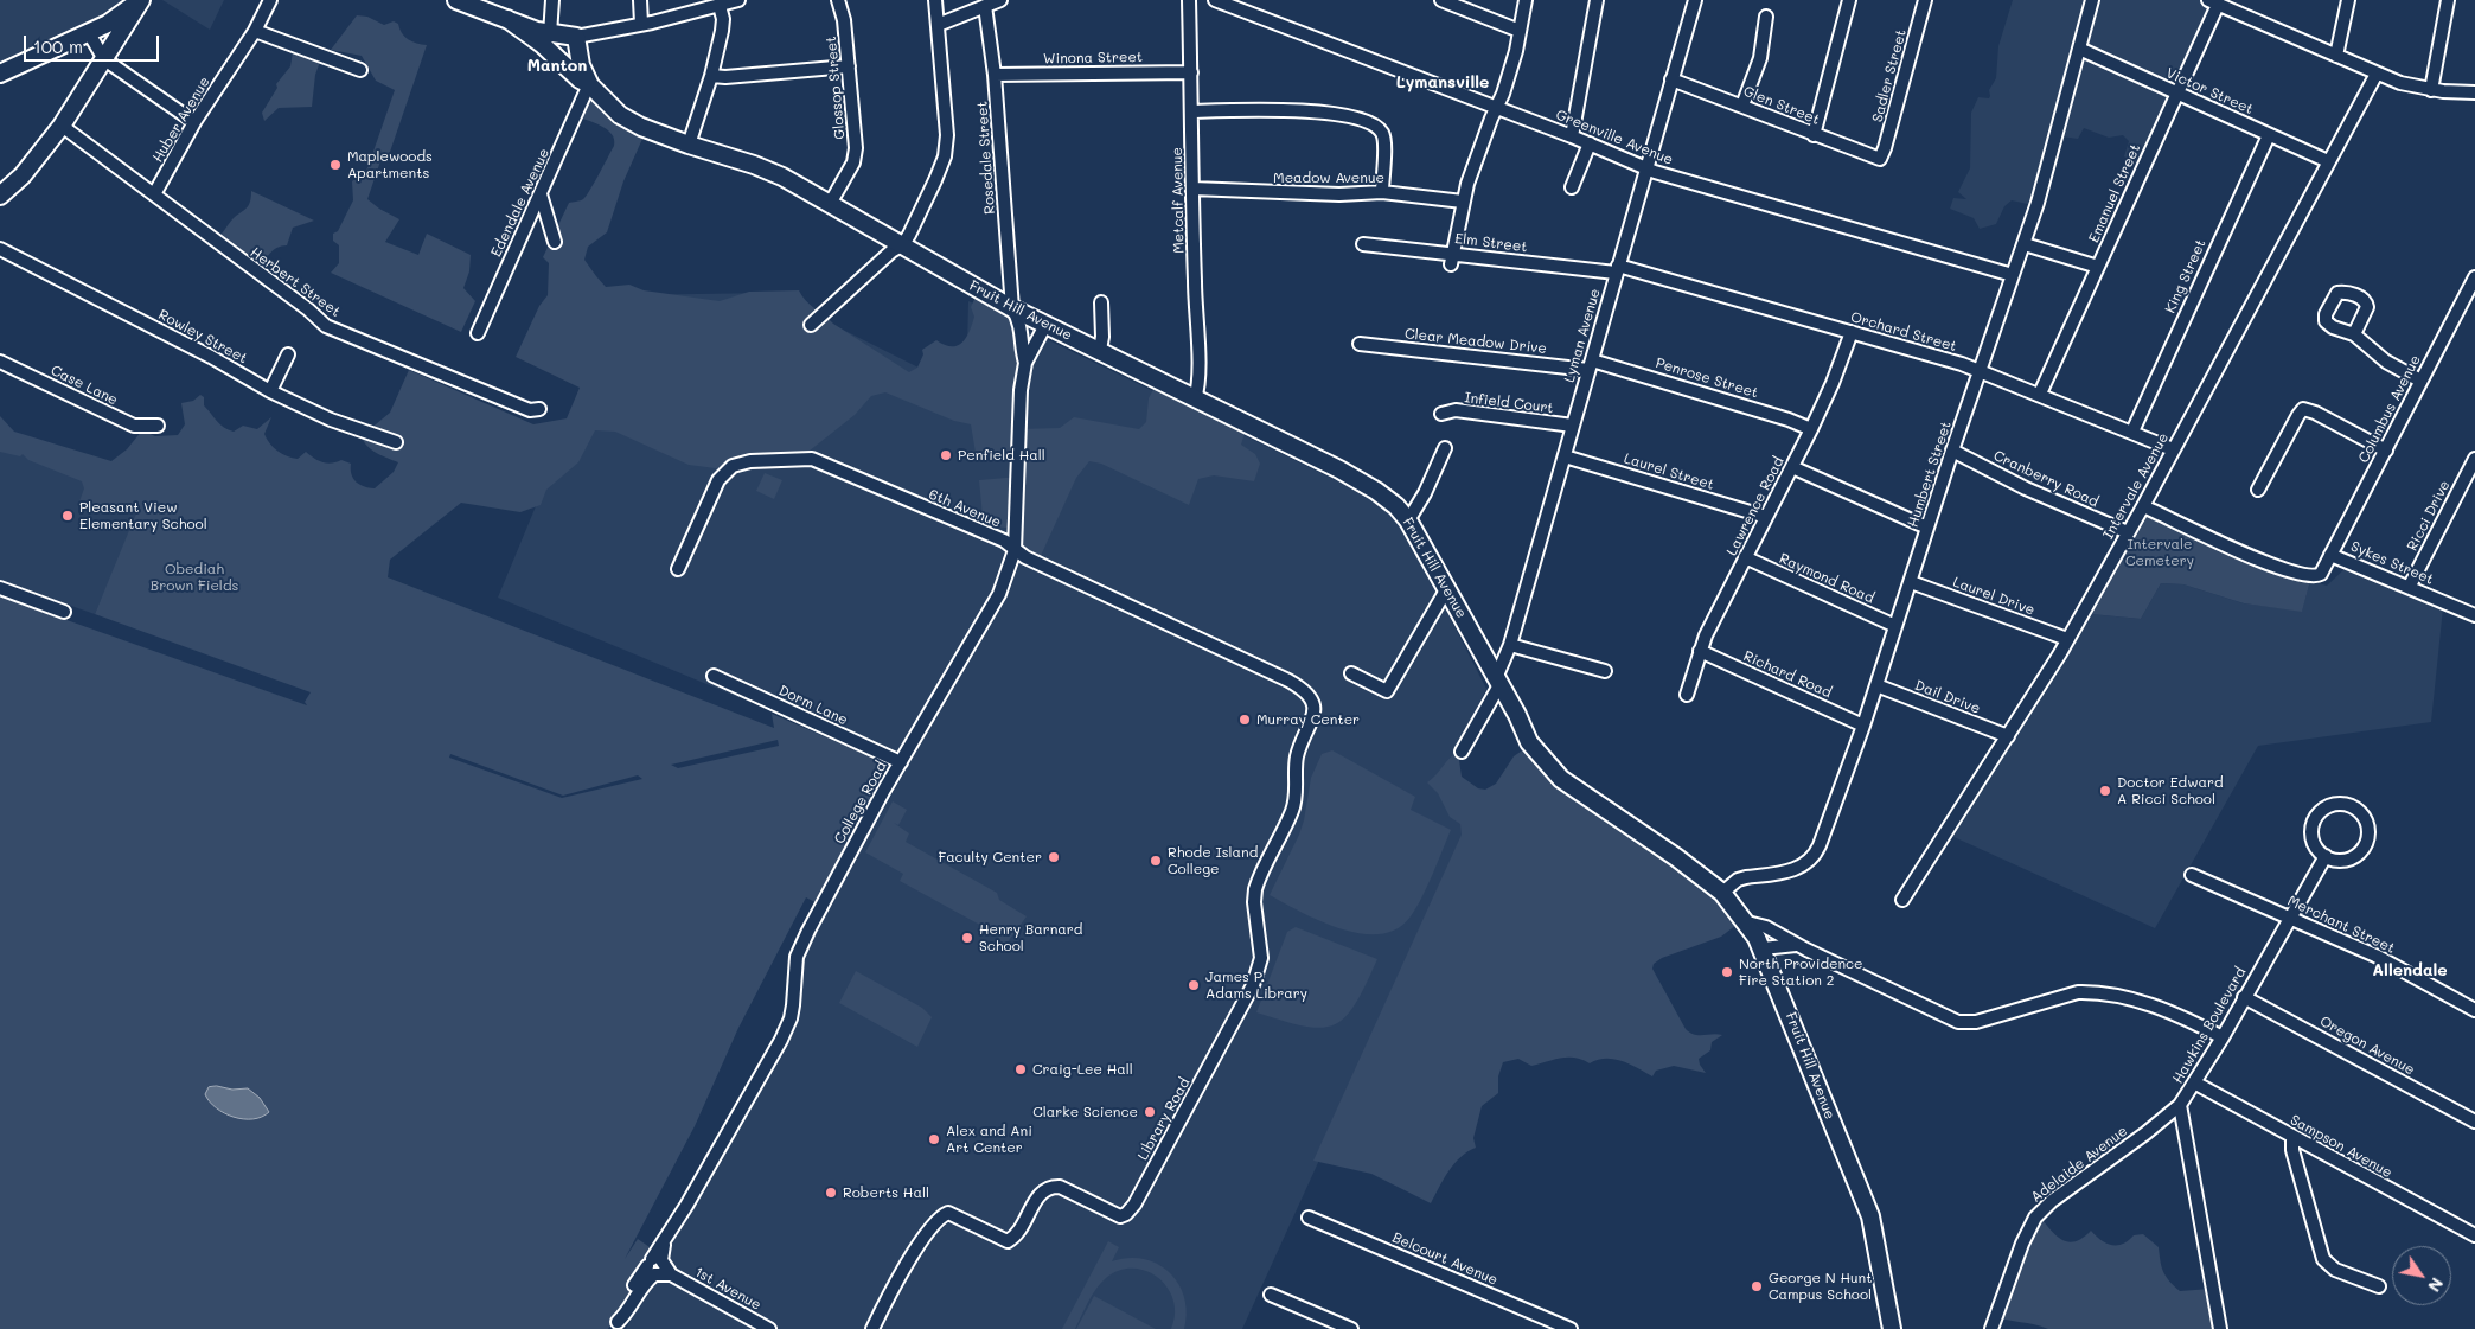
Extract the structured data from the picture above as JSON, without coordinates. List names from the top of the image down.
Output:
{
  "streets": {
    "main road": ["Fruit Hill Avenue"],
    "street": [
      "Winona Street",
      "Sadler Street",
      "Glossop Street",
      "Victor Street",
      "Glen Street",
      "Huber Avenue",
      "Greenville Avenue",
      "Rosedale Street",
      "Meadow Avenue",
      "Emanuel Street",
      "Metcalf Avenue",
      "Edendale Avenue",
      "Elm Street",
      "King Street",
      "Herbert Street",
      "Orchard Street",
      "Lyman Avenue",
      "Rowley Street",
      "Clear Meadow Drive",
      "Penrose Street",
      "Case Lane",
      "Infield Court",
      "Columbus Avenue",
      "Laurel Street",
      "Humbert Street",
      "Cranberry Road",
      "Intervale Avenue",
      "Lawrence Road",
      "6th Avenue",
      "Ricci Drive",
      "Sykes Street",
      "Raymond Road",
      "Laurel Drive",
      "Richard Road",
      "Dail Drive",
      "Dorm Lane",
      "College Road",
      "Merchant Street",
      "Hawkins Boulevard",
      "Oregon Avenue",
      "Library Road",
      "Sampson Avenue",
      "Adelaide Avenue",
      "Belcourt Avenue",
      "1st Avenue"
    ]
  },
  "crossings": [
    ["Winona Street", "Rosedale Street"],
    ["Winona Street", "Metcalf Avenue"],
    ["Sadler Street", "Glen Street"],
    ["Glossop Street", "Fruit Hill Avenue"],
    ["Victor Street", "Emanuel Street"],
    ["Victor Street", "King Street"],
    ["Victor Street", "Humbert Street"],
    ["Victor Street", "Intervale Avenue"],
    ["Glen Street", "Lyman Avenue"],
    ["Huber Avenue", "Herbert Street"],
    ["Greenville Avenue", "Lyman Avenue"],
    ["Greenville Avenue", "Humbert Street"],
    ["Rosedale Street", "Fruit Hill Avenue"],
    ["Rosedale Street", "College Road"],
    ["Meadow Avenue", "Metcalf Avenue"],
    ["Emanuel Street", "Orchard Street"],
    ["Metcalf Avenue", "Fruit Hill Avenue"],
    ["Edendale Avenue", "Fruit Hill Avenue"],
    ["Elm Street", "Orchard Street"],
    ["Elm Street", "Lyman Avenue"],
    ["King Street", "Orchard Street"],
    ["Fruit Hill Avenue", "Lyman Avenue"],
    ["Fruit Hill Avenue", "Humbert Street"],
    ["Fruit Hill Avenue", "College Road"],
    ["Orchard Street", "Lyman Avenue"],
    ["Orchard Street", "Humbert Street"],
    ["Orchard Street", "Intervale Avenue"],
    ["Orchard Street", "Lawrence Road"],
    ["Lyman Avenue", "Clear Meadow Drive"],
    ["Lyman Avenue", "Penrose Street"],
    ["Lyman Avenue", "Infield Court"],
    ["Lyman Avenue", "Laurel Street"],
    ["Clear Meadow Drive", "Penrose Street"],
    ["Penrose Street", "Lawrence Road"],
    ["Columbus Avenue", "Sykes Street"],
    ["Laurel Street", "Lawrence Road"],
    ["Humbert Street", "Cranberry Road"],
    ["Humbert Street", "Raymond Road"],
    ["Humbert Street", "Laurel Drive"],
    ["Humbert Street", "Richard Road"],
    ["Humbert Street", "Dail Drive"],
    ["Cranberry Road", "Intervale Avenue"],
    ["Intervale Avenue", "Sykes Street"],
    ["Intervale Avenue", "Laurel Drive"],
    ["Intervale Avenue", "Dail Drive"],
    ["Lawrence Road", "Raymond Road"],
    ["Lawrence Road", "Richard Road"],
    ["6th Avenue", "College Road"],
    ["6th Avenue", "Library Road"],
    ["Ricci Drive", "Sykes Street"],
    ["Dorm Lane", "College Road"],
    ["College Road", "1st Avenue"],
    ["Merchant Street", "Hawkins Boulevard"],
    ["Hawkins Boulevard", "Oregon Avenue"],
    ["Hawkins Boulevard", "Sampson Avenue"],
    ["Hawkins Boulevard", "Adelaide Avenue"]
  ],
  "districts": ["Manton", "Lymansville", "Allendale"],
  "parks": ["Intervale Cemetery", "Obediah Brown Fields"],
  "places": [
    "Maplewoods Apartments",
    "Penfield Hall",
    "Pleasant View Elementary School",
    "Murray Center",
    "Doctor Edward A Ricci School",
    "Faculty Center",
    "Rhode Island College",
    "Henry Barnard School",
    "North Providence Fire Station 2",
    "James P. Adams Library",
    "Craig-Lee Hall",
    "Clarke Science",
    "Alex and Ani Art Center",
    "Roberts Hall",
    "George N Hunt Campus School"
  ],
  "scale_bar": "100 m",
  "north": "bottom right"
}
